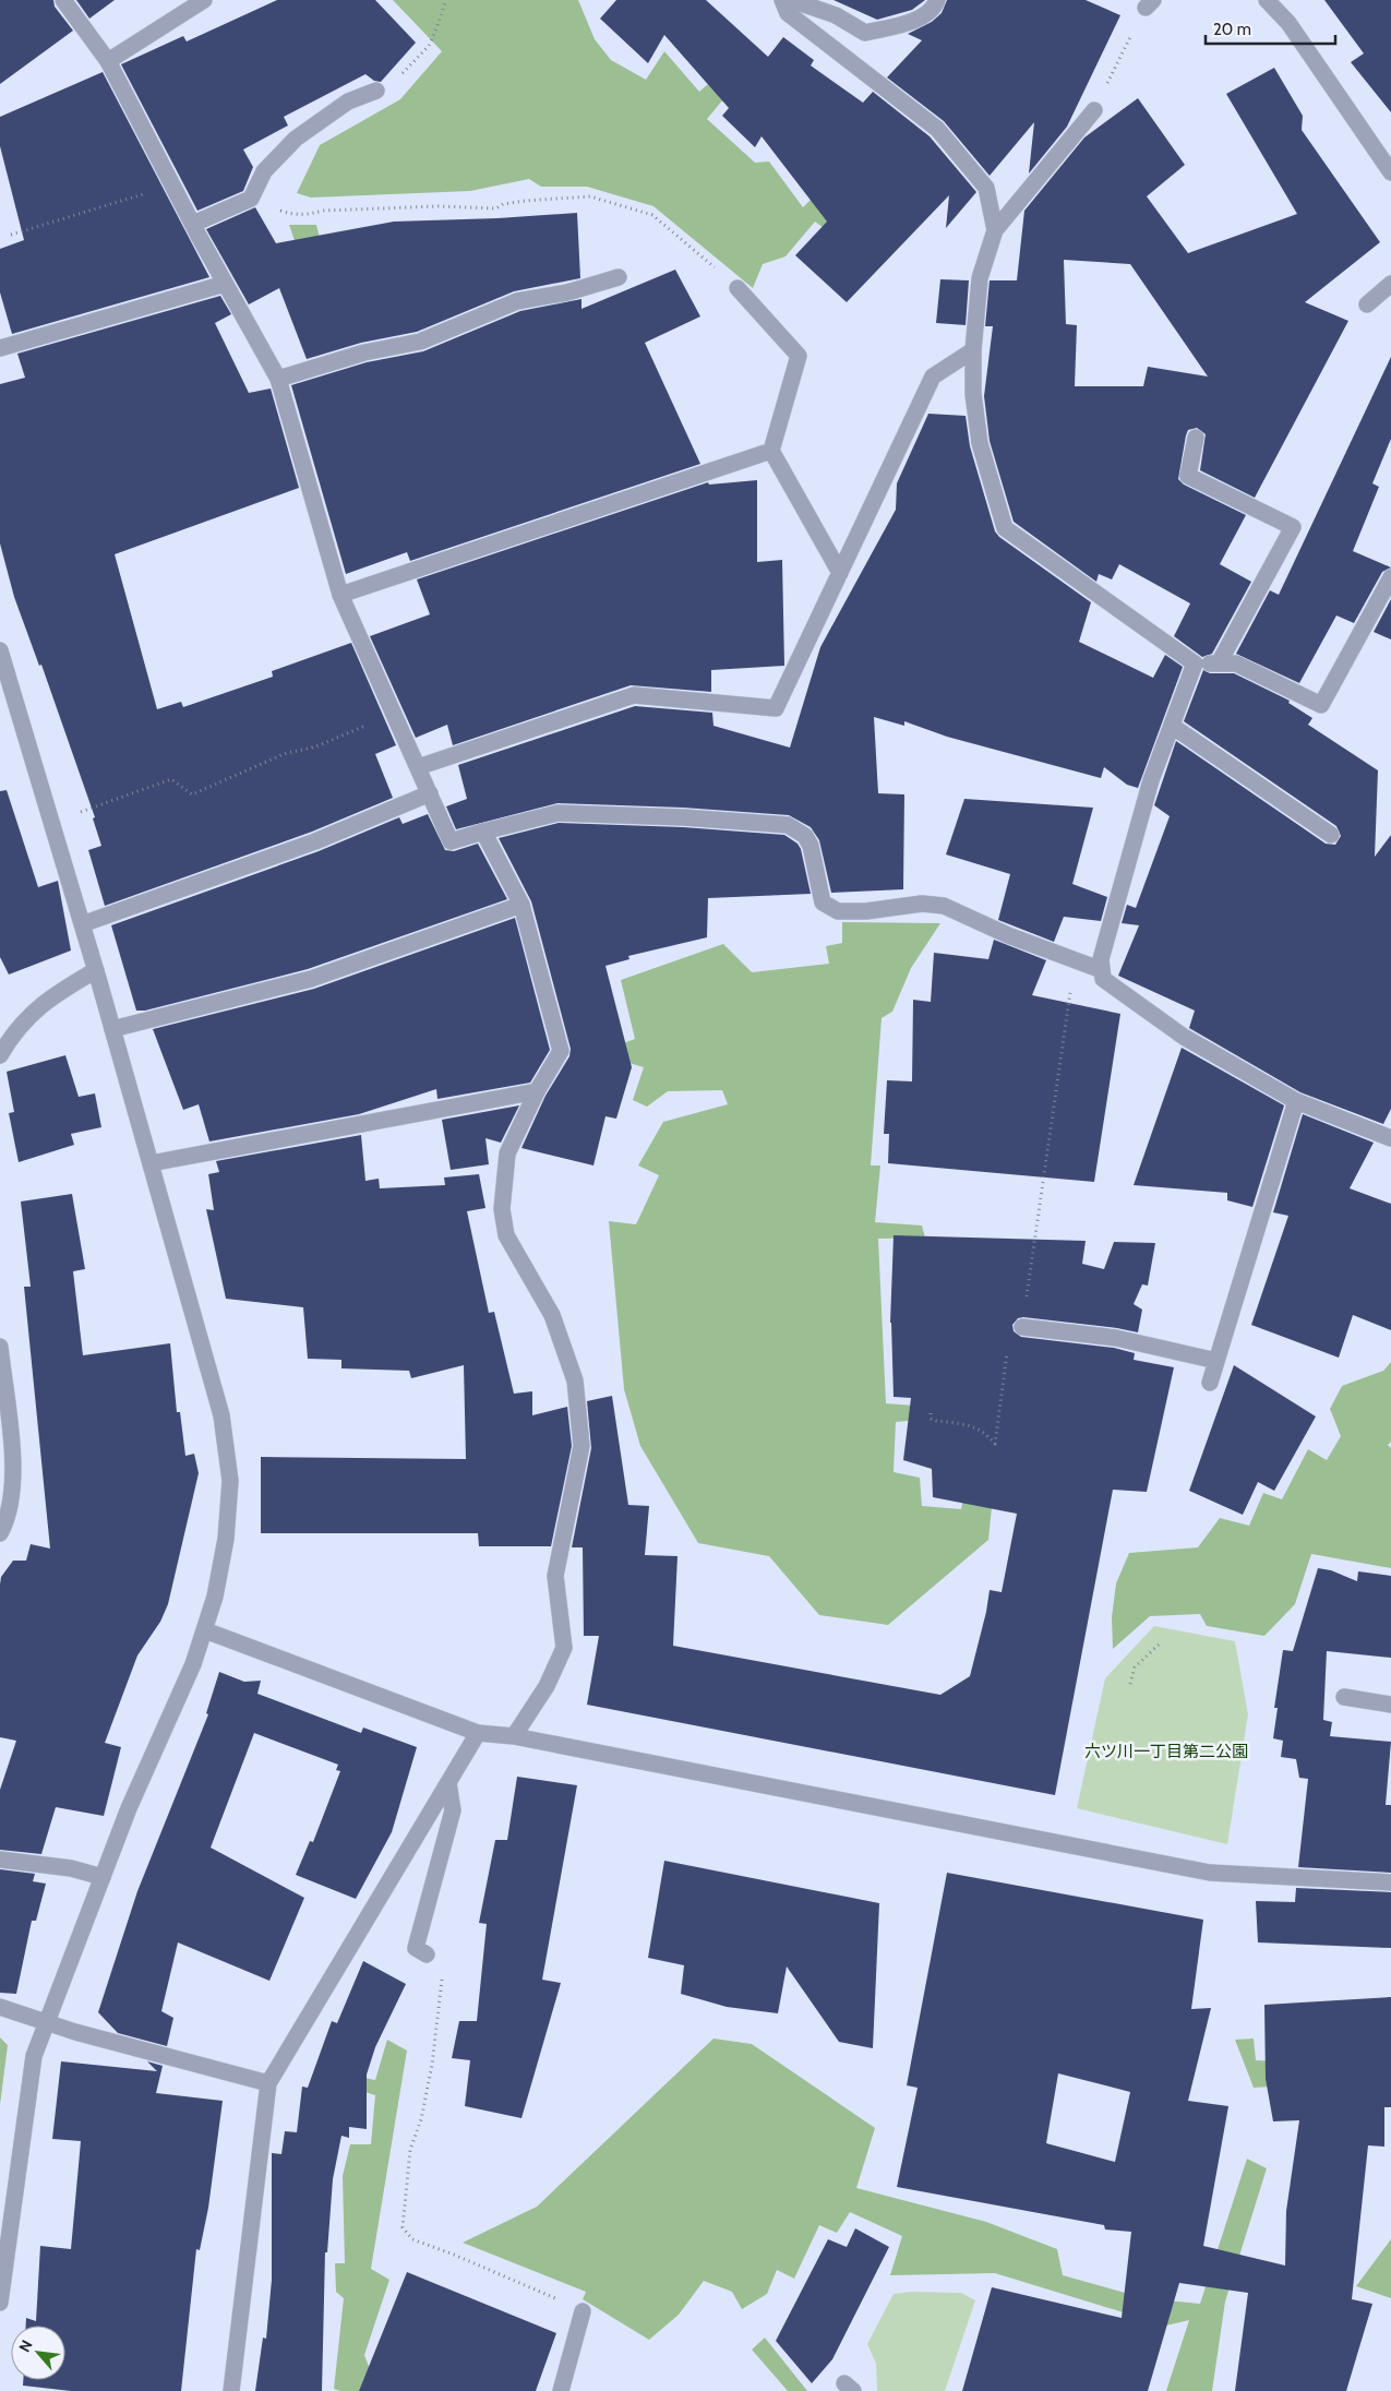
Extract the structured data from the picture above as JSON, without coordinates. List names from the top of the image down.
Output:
{
  "parks": ["六ツ川一丁目第二公園"],
  "scale_bar": "20 m",
  "north": "top left"
}
